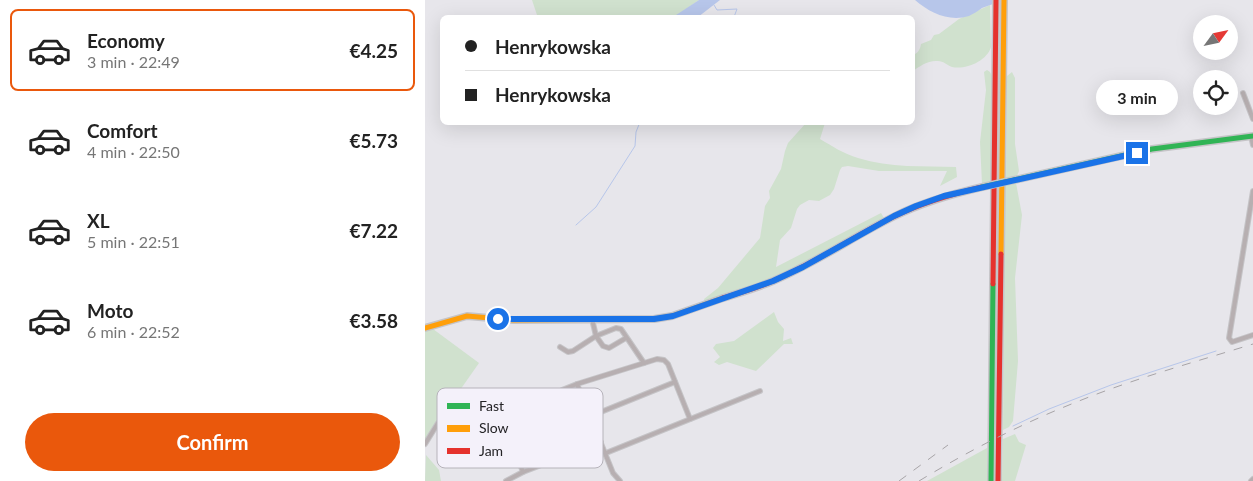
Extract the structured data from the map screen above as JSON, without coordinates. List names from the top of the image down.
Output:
{
  "legend": ["Fast", "Slow", "Jam"],
  "north": "top right",
  "page": {
    "list": [
      {
        "name": "Economy",
        "note": "3 min · 22:49",
        "value": "€4.25"
      },
      {
        "name": "Comfort",
        "note": "4 min · 22:50",
        "value": "€5.73"
      },
      {
        "name": "XL",
        "note": "5 min · 22:51",
        "value": "€7.22"
      },
      {
        "name": "Moto",
        "note": "6 min · 22:52",
        "value": "€3.58"
      }
    ],
    "banner": ["Henrykowska", "Henrykowska"],
    "bubble": "3 min",
    "buttons": "Confirm"
  }
}
